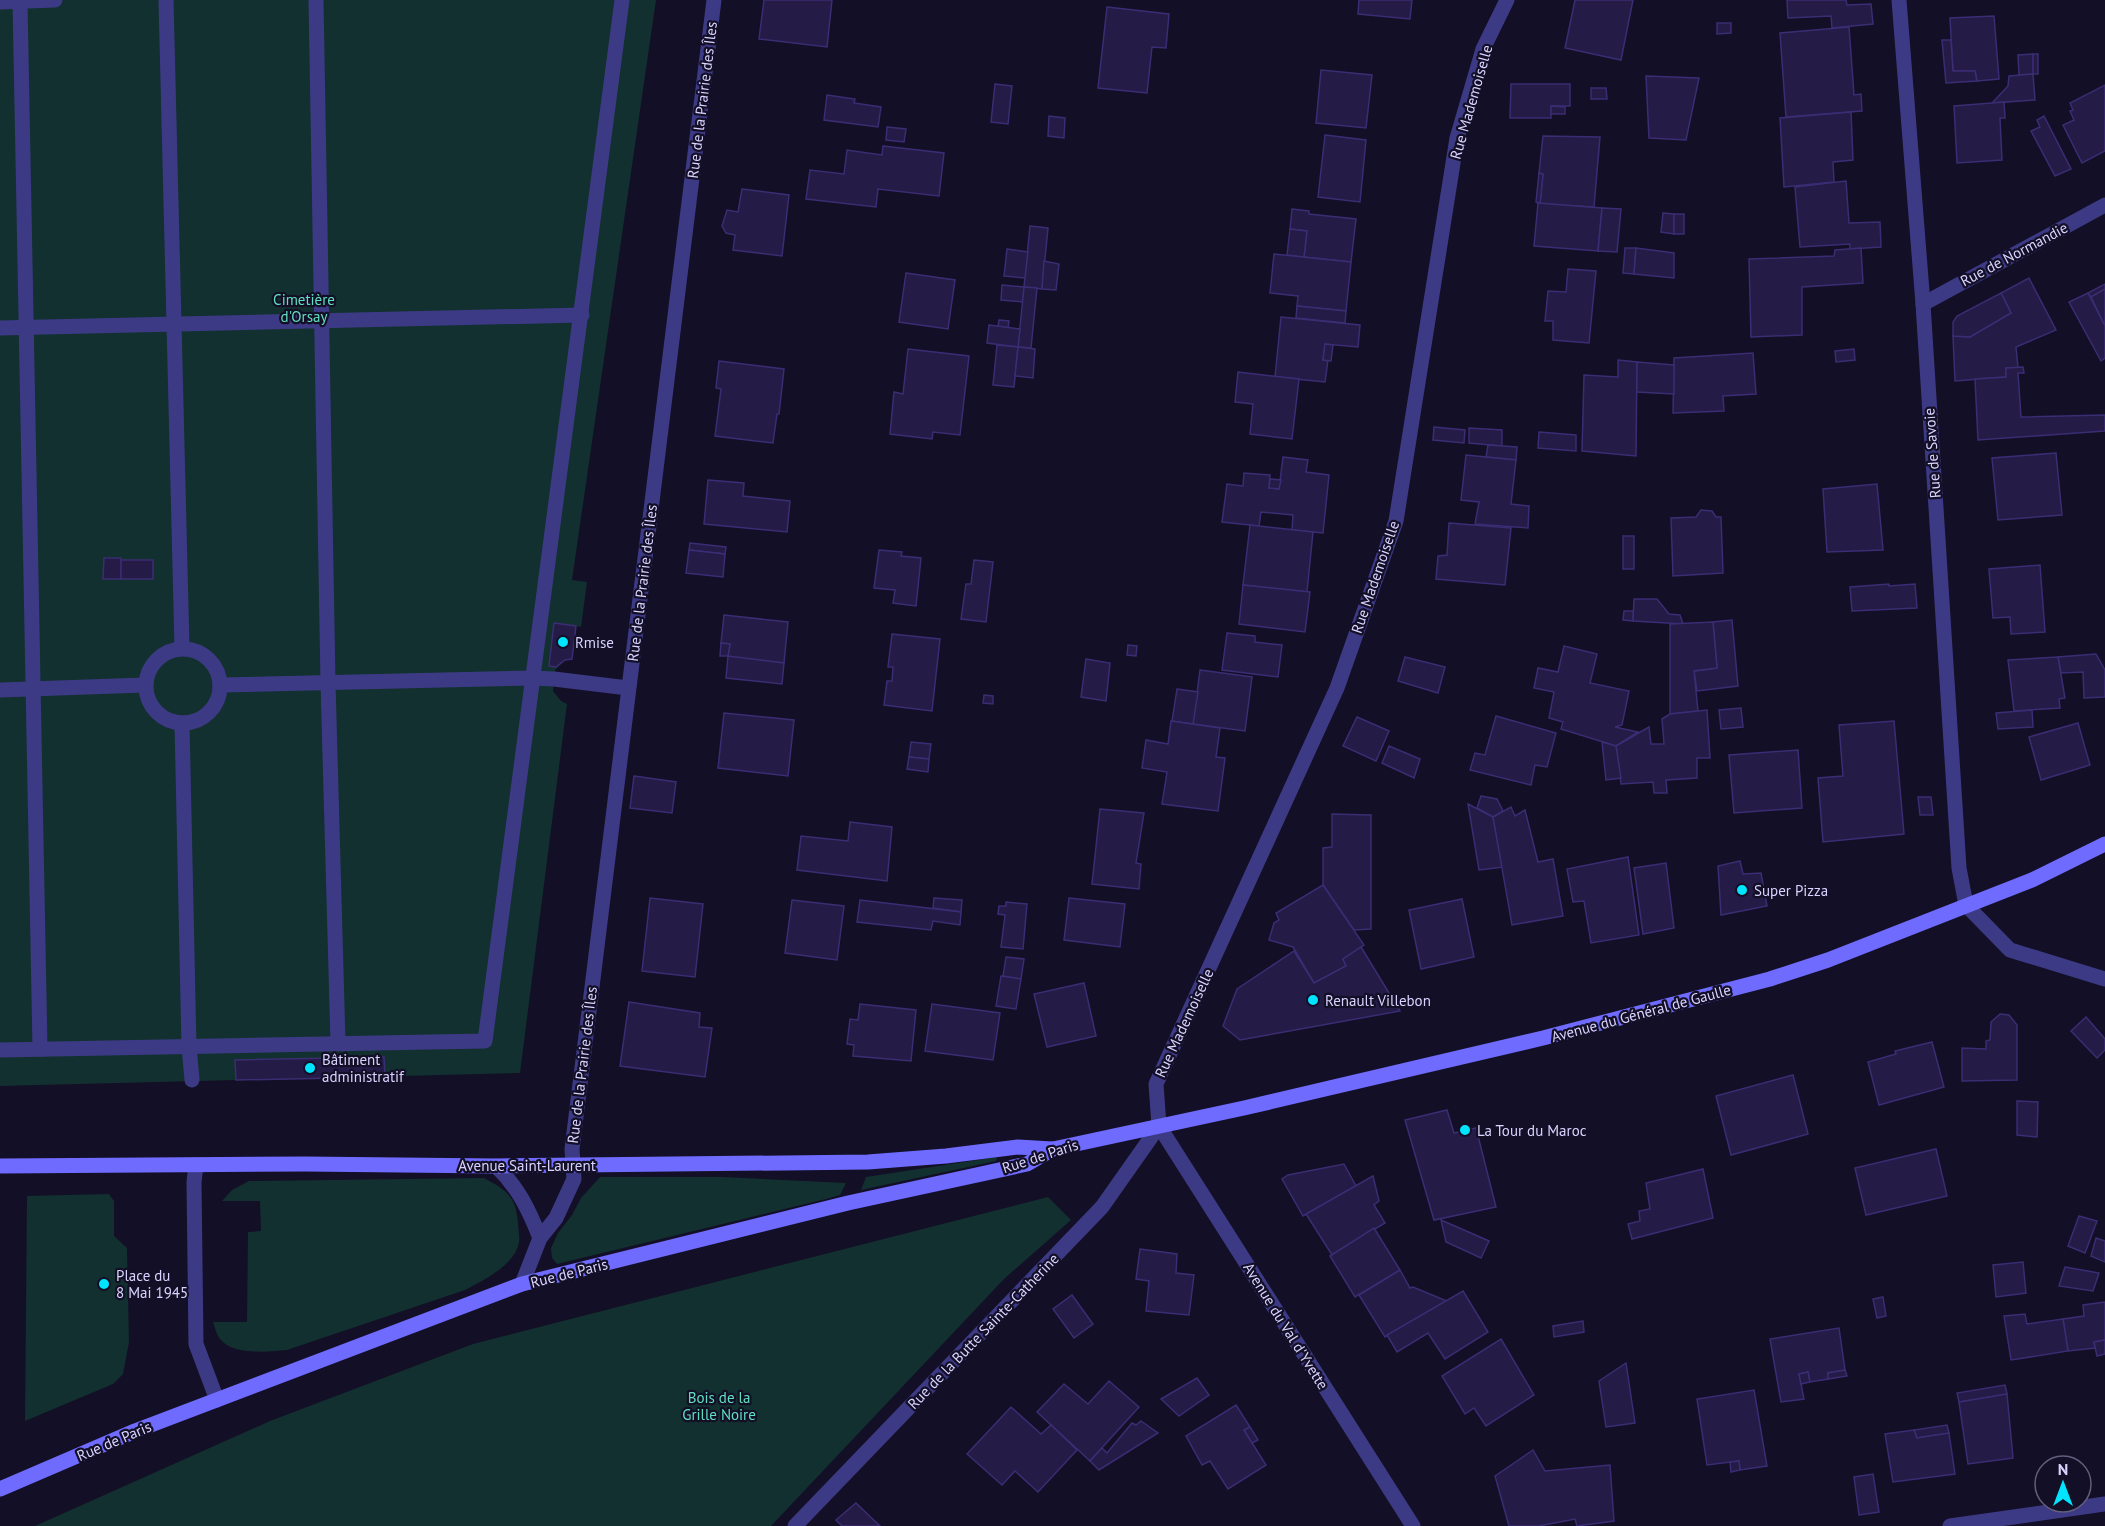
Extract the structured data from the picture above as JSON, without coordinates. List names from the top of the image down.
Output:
{
  "streets": {
    "main road": ["Avenue du Général de Gaulle", "Rue de Paris", "Avenue Saint-Laurent"],
    "street": [
      "Rue de la Prairie des Îles",
      "Rue Mademoiselle",
      "Rue de Normandie",
      "Rue de Savoie",
      "Avenue du Val d'Yvette",
      "Rue de la Butte Sainte-Catherine"
    ]
  },
  "crossings": [
    ["Rue de la Prairie des Îles", "Rue de Paris"],
    ["Rue de la Prairie des Îles", "Avenue Saint-Laurent"],
    ["Rue Mademoiselle", "Avenue du Général de Gaulle"],
    ["Rue Mademoiselle", "Rue de Paris"],
    ["Rue Mademoiselle", "Avenue du Val d'Yvette"],
    ["Rue Mademoiselle", "Rue de la Butte Sainte-Catherine"],
    ["Rue de Normandie", "Rue de Savoie"],
    ["Rue de Savoie", "Avenue du Général de Gaulle"],
    ["Avenue du Général de Gaulle", "Rue de Paris"],
    ["Avenue du Général de Gaulle", "Avenue du Val d'Yvette"],
    ["Avenue du Général de Gaulle", "Rue de la Butte Sainte-Catherine"],
    ["Rue de Paris", "Avenue Saint-Laurent"],
    ["Rue de Paris", "Avenue du Val d'Yvette"],
    ["Rue de Paris", "Rue de la Butte Sainte-Catherine"],
    ["Avenue du Val d'Yvette", "Rue de la Butte Sainte-Catherine"]
  ],
  "parks": ["Cimetière d'Orsay", "Bois de la Grille Noire"],
  "places": [
    "Rmise",
    "Super Pizza",
    "Renault Villebon",
    "Bâtiment administratif",
    "La Tour du Maroc",
    "Place du 8 Mai 1945"
  ],
  "north": "top"
}
